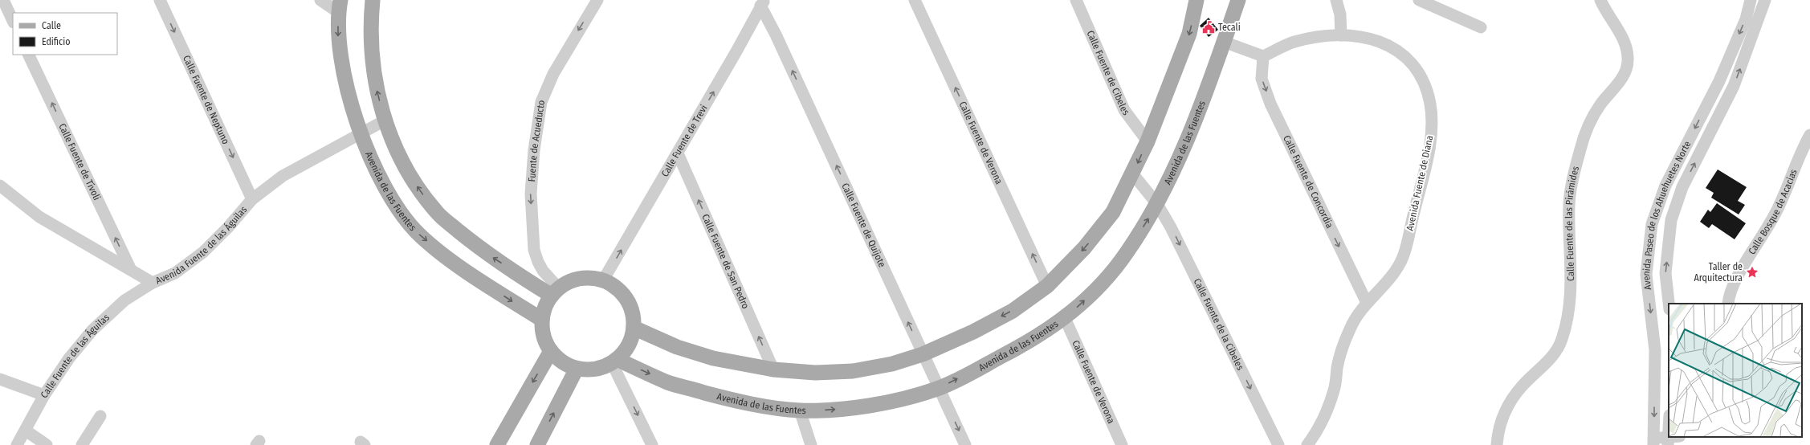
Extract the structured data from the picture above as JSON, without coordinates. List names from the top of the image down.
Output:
{
  "streets": {
    "main road": ["Avenida de las Fuentes"],
    "street": [
      "Calle Fuente de Cibeles",
      "Calle Fuente de Neptuno",
      "Calle Fuente de Trevi",
      "Fuente de Acueducto",
      "Calle Fuente de Verona",
      "Calle Fuente de Tívoli",
      "Calle Fuente de Concordia",
      "Avenida Fuente de Diana",
      "Calle Bosque de Acacias",
      "Avenida Paseo de los Ahuehuetes Norte",
      "Calle Fuente de las Pirámides",
      "Calle Fuente de Quijote",
      "Avenida Fuente de las Águilas",
      "Calle Fuente de San Pedro",
      "Calle Fuente de la Cibeles",
      "Calle Fuente de las Águilas"
    ]
  },
  "crossings": [
    ["Calle Fuente de Neptuno", "Avenida Fuente de las Águilas"],
    ["Calle Fuente de Trevi", "Fuente de Acueducto"],
    ["Calle Fuente de Trevi", "Avenida de las Fuentes"],
    ["Calle Fuente de Trevi", "Calle Fuente de Quijote"],
    ["Calle Fuente de Trevi", "Calle Fuente de San Pedro"],
    ["Fuente de Acueducto", "Avenida de las Fuentes"],
    ["Avenida de las Fuentes", "Calle Fuente de Verona"],
    ["Avenida de las Fuentes", "Calle Fuente de Quijote"],
    ["Avenida de las Fuentes", "Avenida Fuente de las Águilas"],
    ["Avenida de las Fuentes", "Calle Fuente de la Cibeles"],
    ["Calle Fuente de Tívoli", "Avenida Fuente de las Águilas"],
    ["Calle Fuente de Concordia", "Avenida Fuente de Diana"],
    ["Avenida Fuente de las Águilas", "Calle Fuente de las Águilas"]
  ],
  "one_way": [
    "Calle Fuente de Neptuno",
    "Calle Fuente de Trevi",
    "Fuente de Acueducto",
    "Calle Fuente de Verona",
    "Calle Fuente de Tívoli",
    "Calle Fuente de Concordia",
    "Calle Fuente de San Pedro",
    "Calle Fuente de la Cibeles"
  ],
  "places": {
    "public building": ["Tecali"],
    "place": ["Taller de Arquitectura"]
  },
  "legend": ["Calle", "Edificio"]
}
